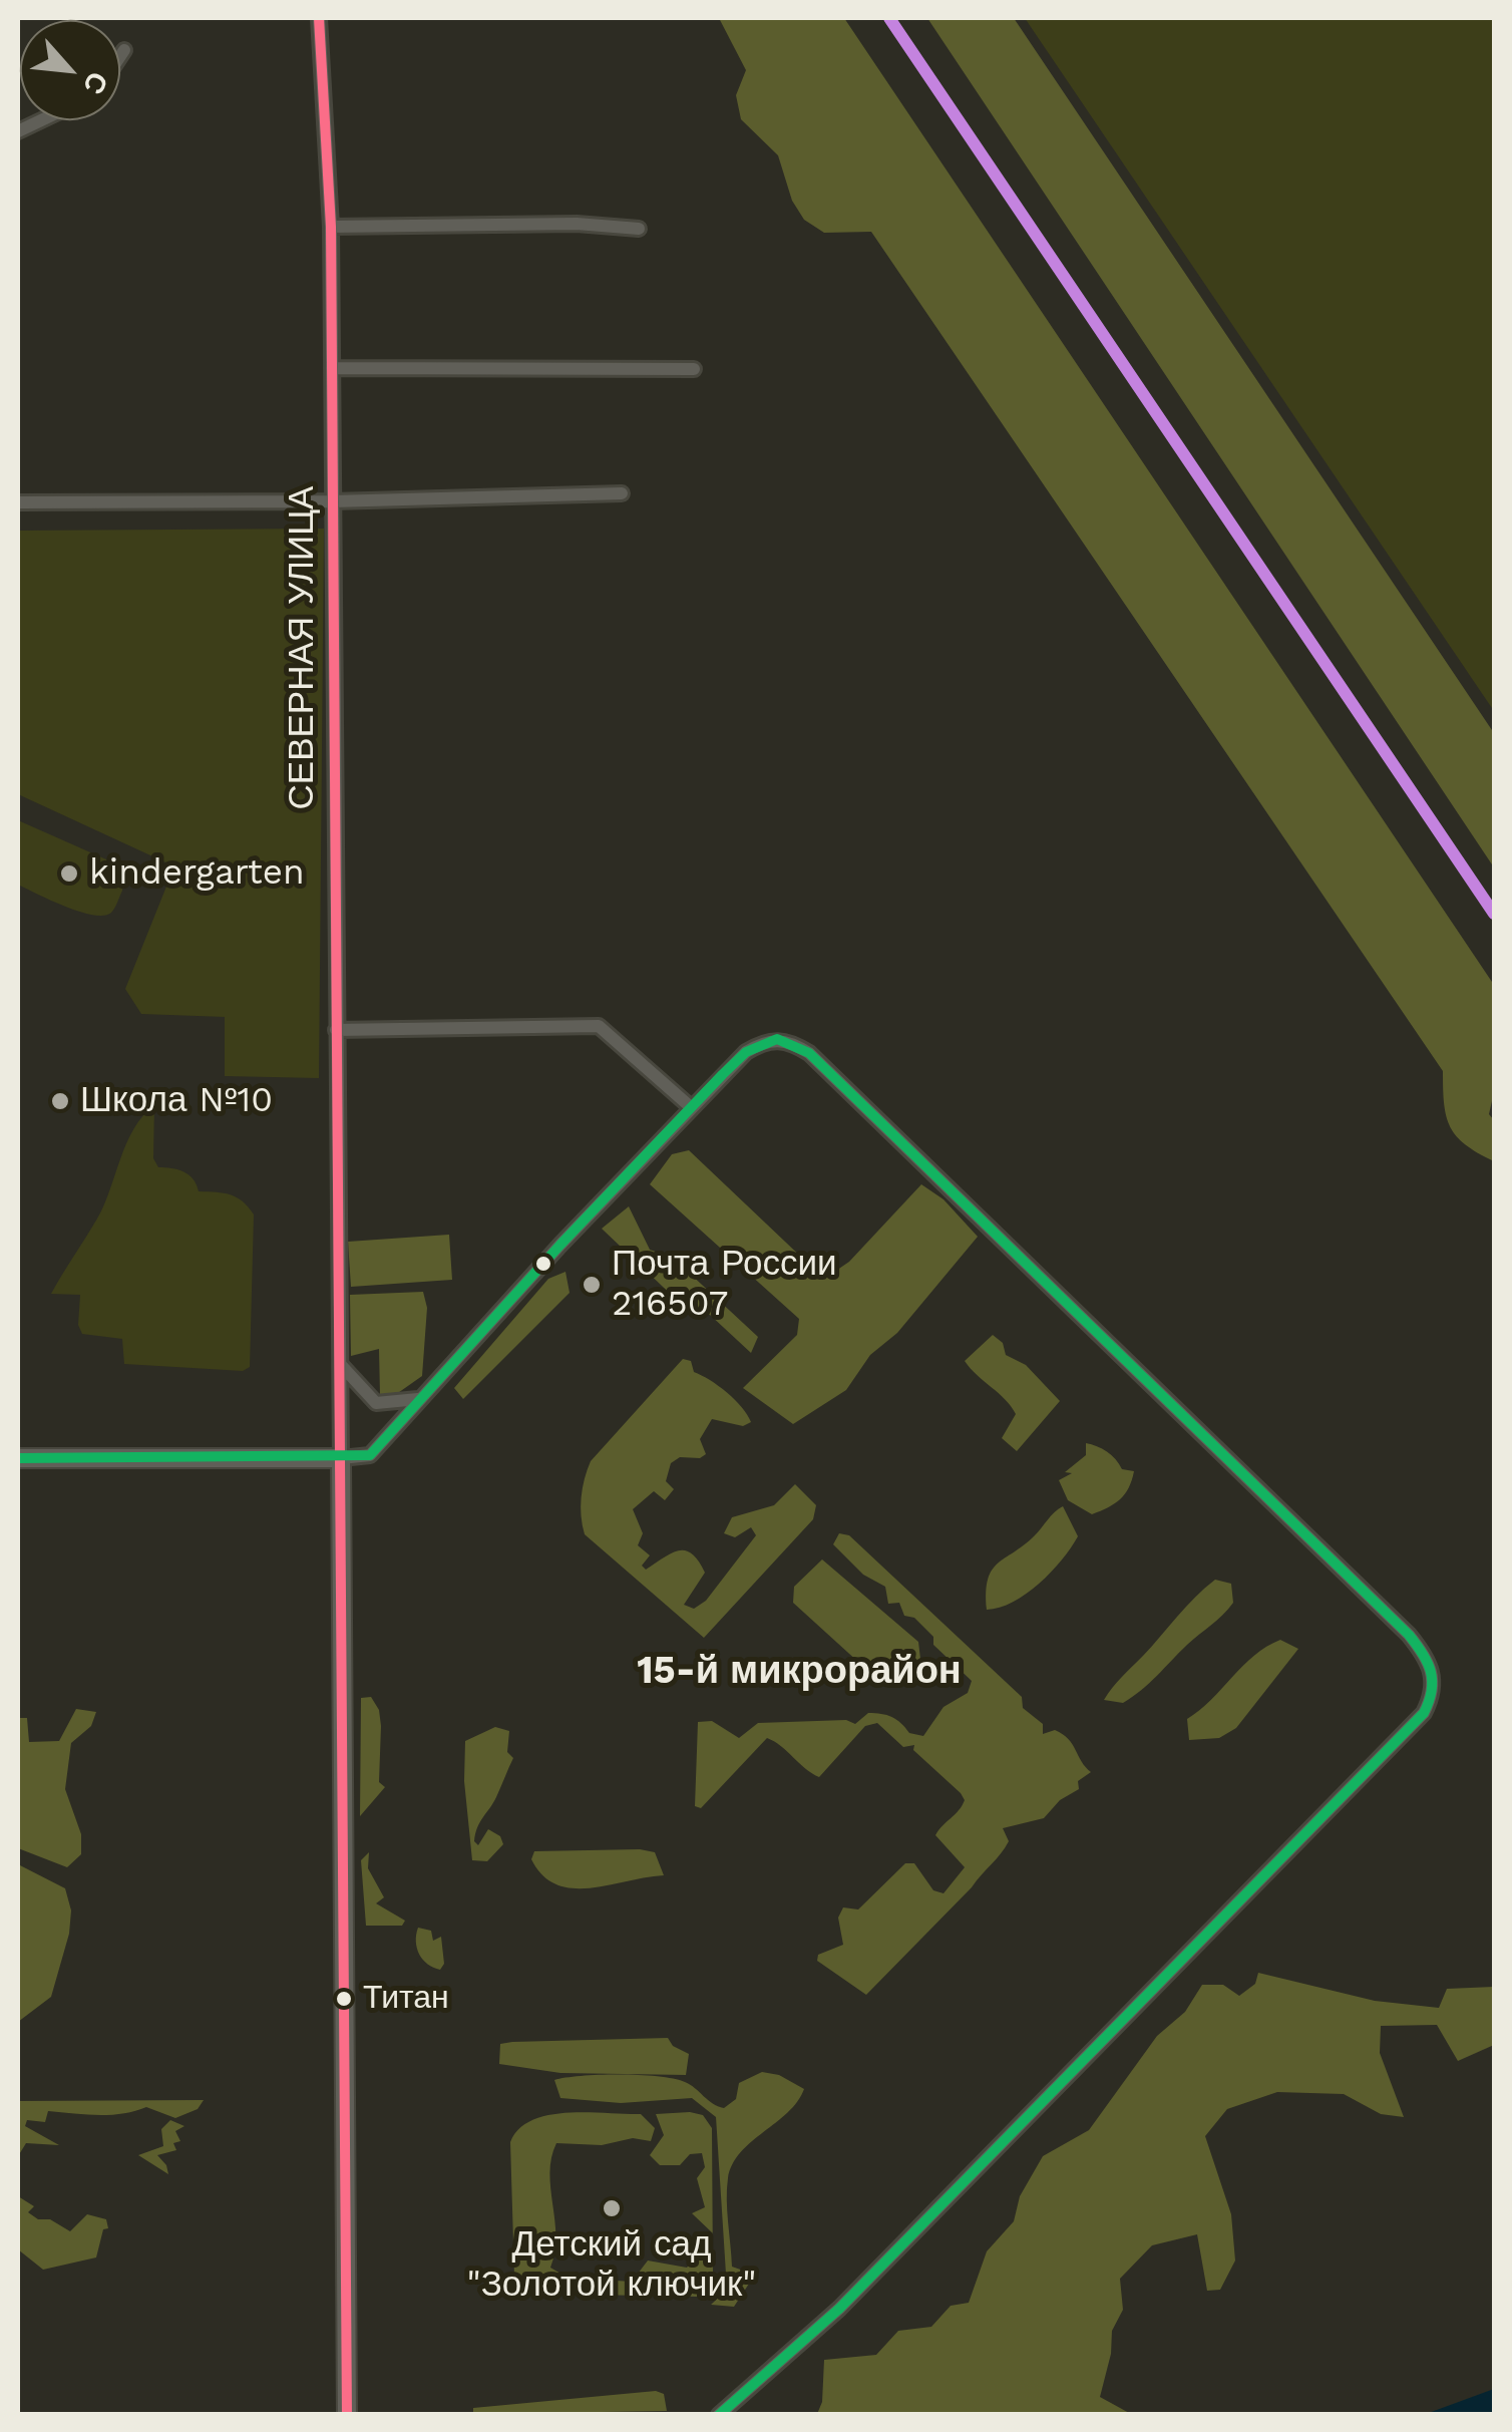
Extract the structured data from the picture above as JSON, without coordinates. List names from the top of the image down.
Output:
{
  "streets": {
    "street": ["СЕВЕРНАЯ УЛИЦА"]
  },
  "districts": ["15-й микрорайон"],
  "places": [
    "kindergarten",
    "Школа №10",
    "Почта России 216507",
    "Титан",
    "Детский сад \"Золотой ключик\""
  ],
  "north": "bottom right"
}
